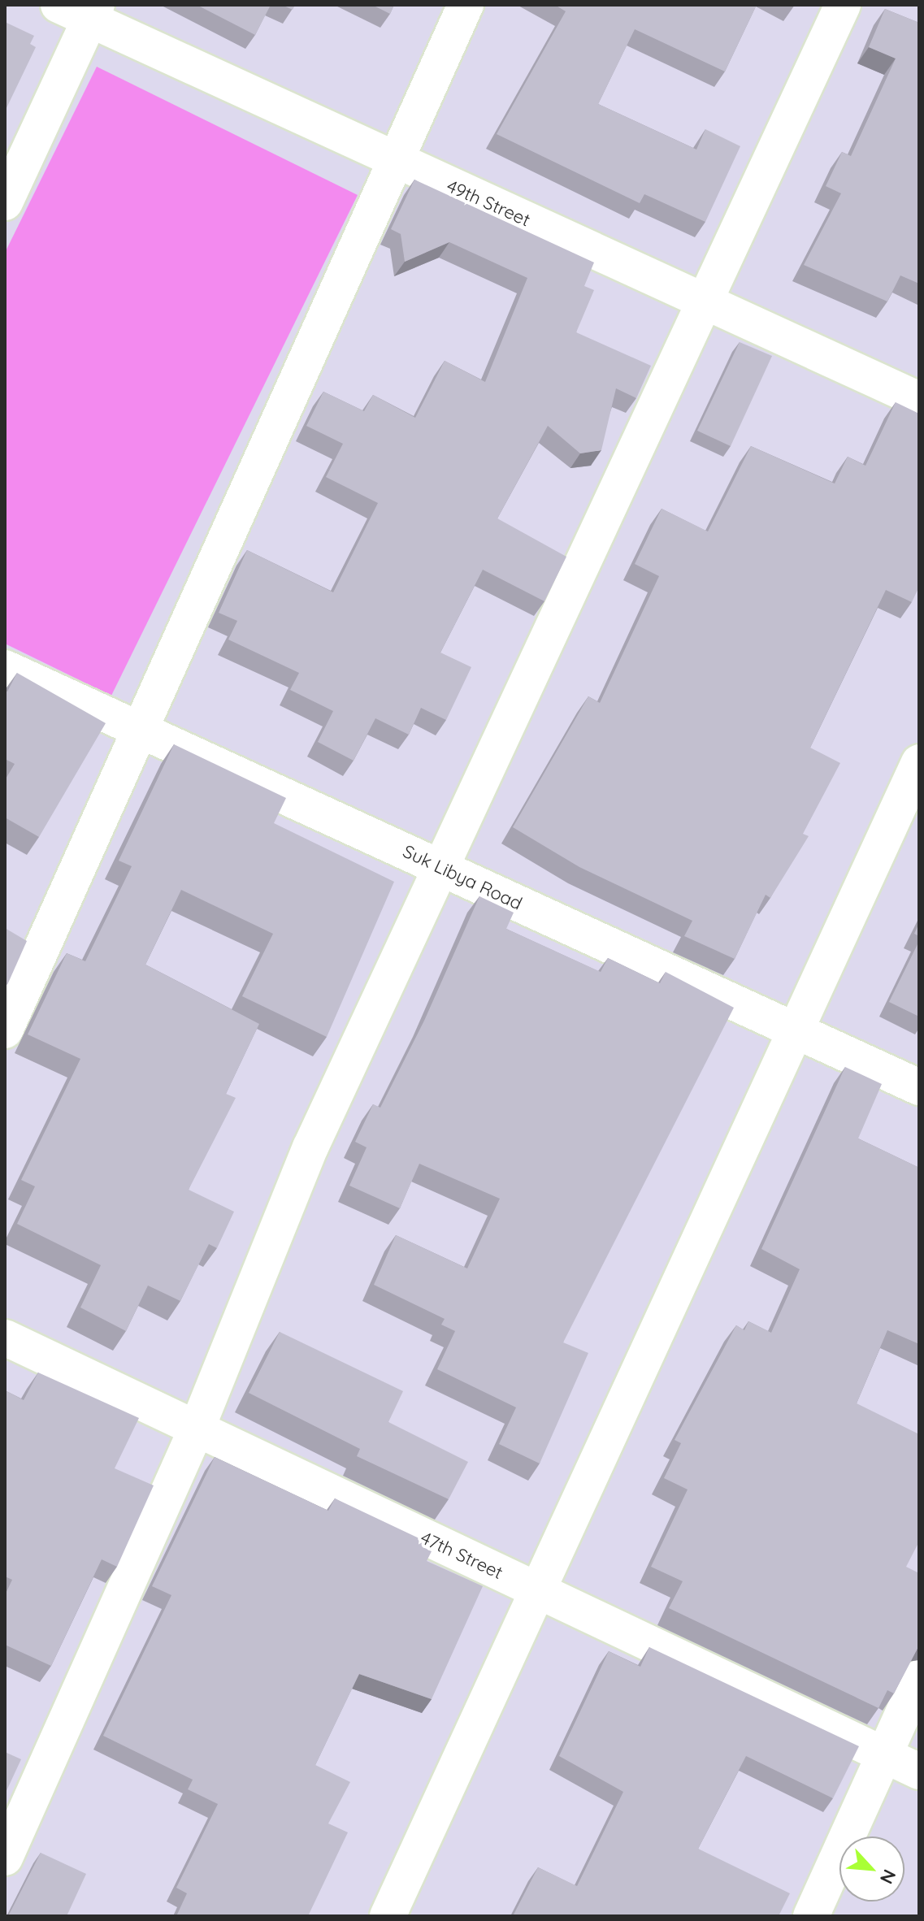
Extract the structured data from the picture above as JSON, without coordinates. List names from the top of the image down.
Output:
{
  "streets": {
    "street": ["49th Street", "Suk Libya Road", "47th Street"]
  },
  "north": "bottom right"
}
